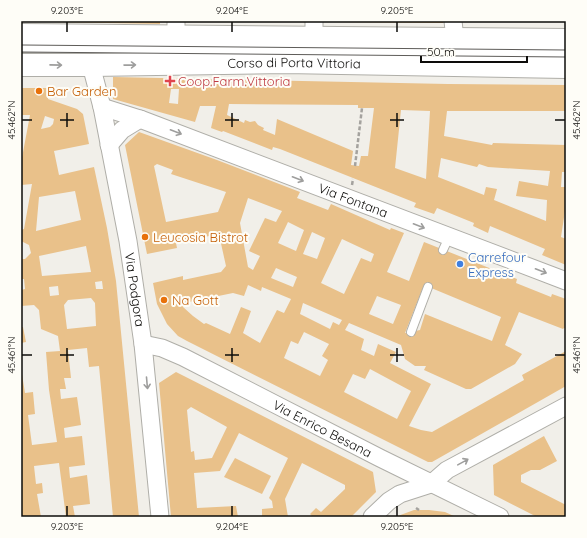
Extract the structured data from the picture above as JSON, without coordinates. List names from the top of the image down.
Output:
{
  "streets": {
    "street": [
      "Corso di Porta Vittoria",
      "Via Fontana",
      "Via Podgora",
      "Via Enrico Besana"
    ]
  },
  "crossings": [
    ["Corso di Porta Vittoria", "Via Podgora"],
    ["Via Fontana", "Via Podgora"],
    ["Via Podgora", "Via Enrico Besana"]
  ],
  "one_way": ["Via Fontana", "Via Podgora"],
  "places": {
    "health": ["Coop.Farm.Vittoria"],
    "other": [
      "Bar Garden",
      "Leucosia Bistrot",
      "Carrefour Express",
      "Na Gott"
    ]
  },
  "scale_bar": "50 m",
  "coordinates": [
    "9.203°E",
    "9.204°E",
    "9.205°E",
    "45.462°N",
    "45.461°N"
  ]
}
